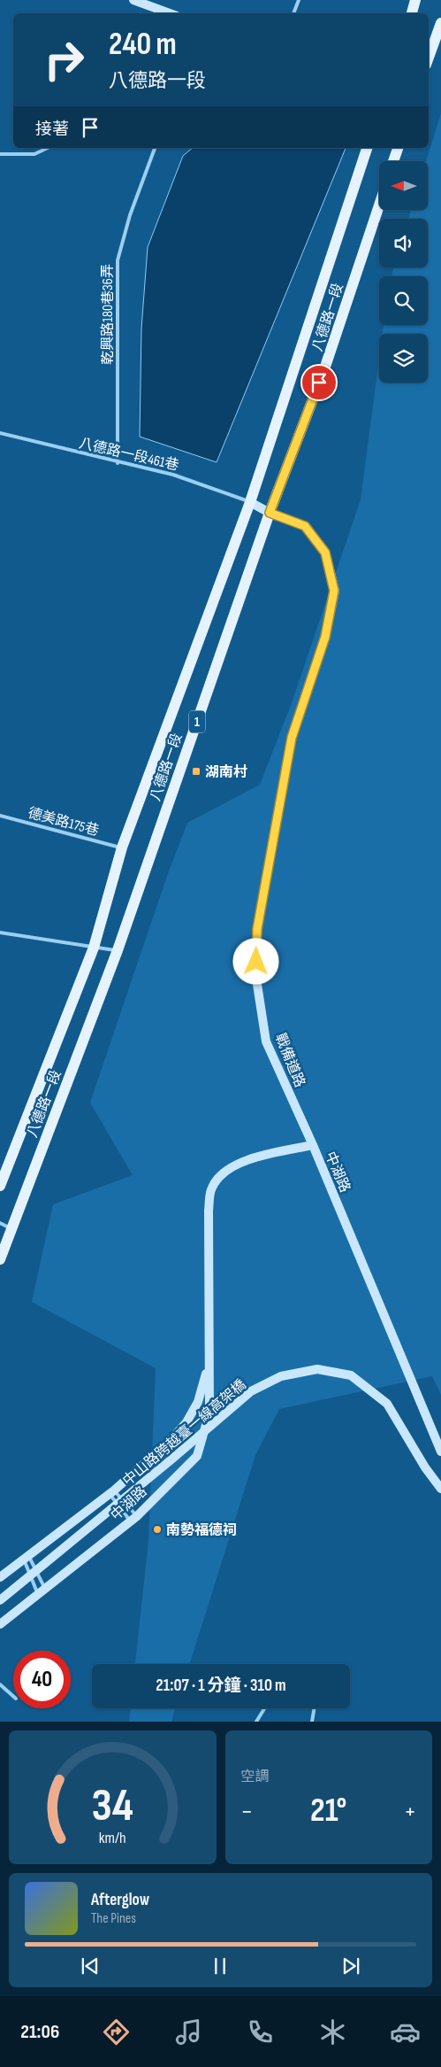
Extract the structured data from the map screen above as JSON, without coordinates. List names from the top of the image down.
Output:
{
  "streets": {
    "main road": ["八德路一段", "1"],
    "street": ["戰備道路", "中湖路", "中山路跨越臺一線高架橋"],
    "lane": ["乾興路180巷36弄", "八德路一段461巷", "德美路175巷"]
  },
  "crossings": [
    ["乾興路180巷36弄", "八德路一段461巷"],
    ["八德路一段", "八德路一段461巷"],
    ["八德路一段", "德美路175巷"],
    ["八德路一段", "戰備道路"],
    ["八德路一段461巷", "戰備道路"],
    ["戰備道路", "中湖路"]
  ],
  "places": {
    "transit": ["湖南村"],
    "other": ["南勢福德祠"]
  },
  "north": "left",
  "page": {
    "turn": ["240 m", "八德路一段"],
    "then": "接著",
    "limit": "40",
    "trip": "21:07 · 1 分鐘 · 310 m",
    "tile": "空調",
    "heat": ["−", "21°", "+"],
    "song": ["Afterglow", "The Pines"],
    "tabs": "21:06",
    "gauge": ["34", "km/h"]
  }
}
